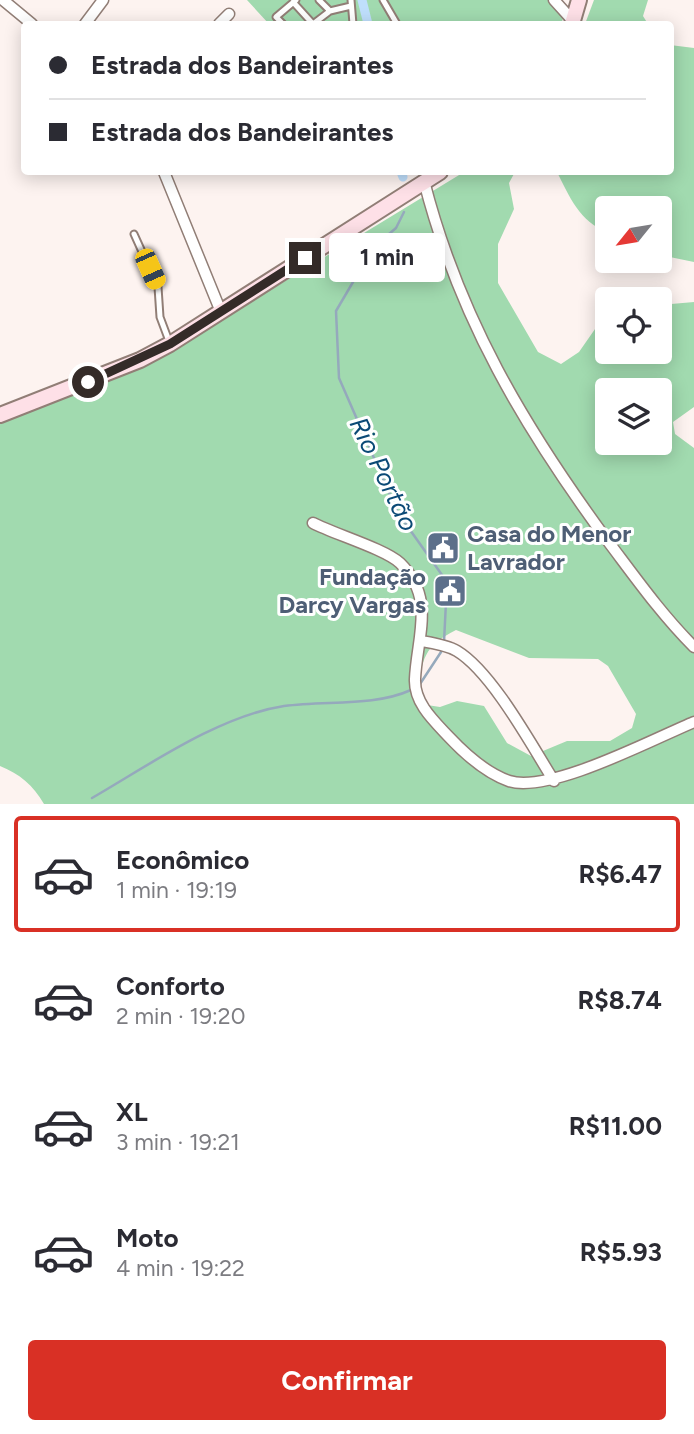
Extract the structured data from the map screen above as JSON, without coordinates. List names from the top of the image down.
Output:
{
  "water": ["Rio Portão"],
  "places": {
    "public building": ["Casa do Menor Lavrador", "Fundação Darcy Vargas"]
  },
  "north": "bottom left",
  "page": {
    "banner": ["Estrada dos Bandeirantes", "Estrada dos Bandeirantes"],
    "bubble": "1 min",
    "list": [
      {
        "name": "Econômico",
        "note": "1 min · 19:19",
        "value": "R$6.47"
      },
      {
        "name": "Conforto",
        "note": "2 min · 19:20",
        "value": "R$8.74"
      },
      {
        "name": "XL",
        "note": "3 min · 19:21",
        "value": "R$11.00"
      },
      {
        "name": "Moto",
        "note": "4 min · 19:22",
        "value": "R$5.93"
      }
    ],
    "buttons": "Confirmar"
  }
}
